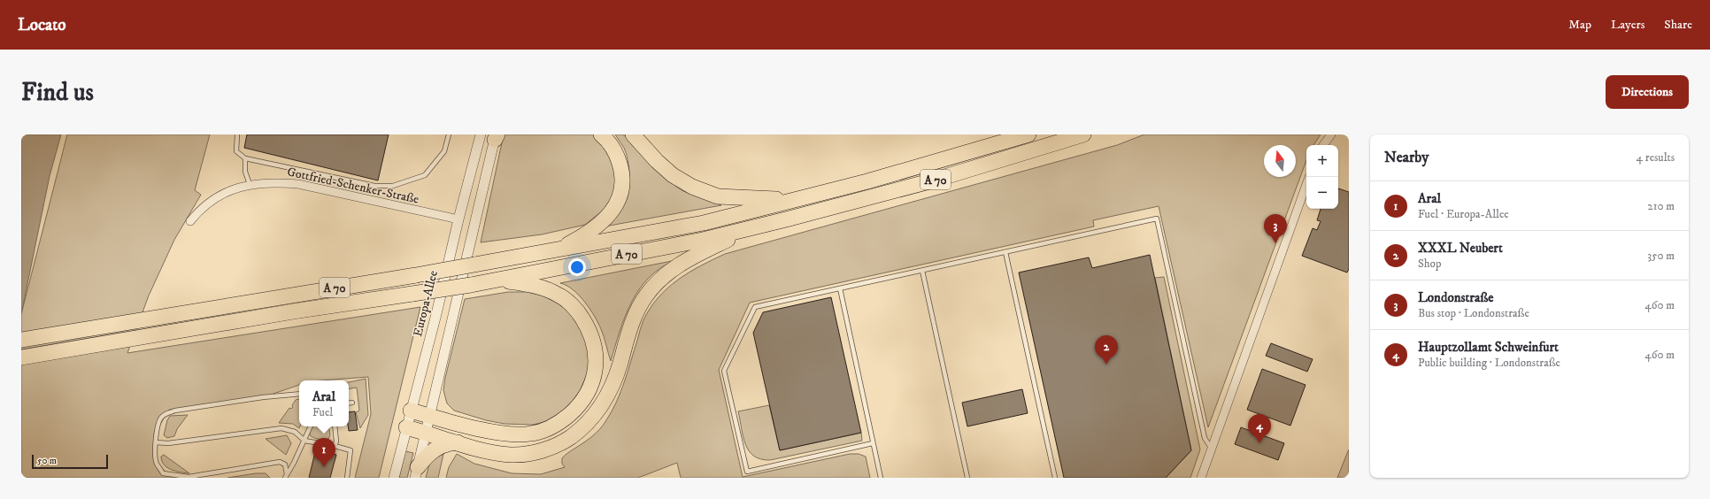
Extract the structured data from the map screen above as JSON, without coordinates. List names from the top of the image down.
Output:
{
  "streets": {
    "highway": ["A 70"],
    "street": ["Gottfried-Schenker-Straße", "Europa-Allee"]
  },
  "crossings": [
    ["Gottfried-Schenker-Straße", "Europa-Allee"]
  ],
  "scale_bar": "50 m",
  "north": "top",
  "page": {
    "header": "Locato",
    "nav": ["Map", "Layers", "Share"],
    "buttons": "Directions",
    "title": "Find us",
    "heading": ["Nearby", "4 results"],
    "map_buttons": ["+", "−"],
    "list": [
      {
        "mark": "1",
        "name": "Aral",
        "note": "Fuel · Europa-Allee",
        "value": "210 m"
      },
      {
        "mark": "2",
        "name": "XXXL Neubert",
        "note": "Shop",
        "value": "350 m"
      },
      {
        "mark": "3",
        "name": "Londonstraße",
        "note": "Bus stop · Londonstraße",
        "value": "460 m"
      },
      {
        "mark": "4",
        "name": "Hauptzollamt Schweinfurt",
        "note": "Public building · Londonstraße",
        "value": "460 m"
      }
    ],
    "pins": [
      "3",
      "2",
      "4",
      "1"
    ],
    "popup": ["Aral", "Fuel"],
    "scale": "50 m"
  }
}
